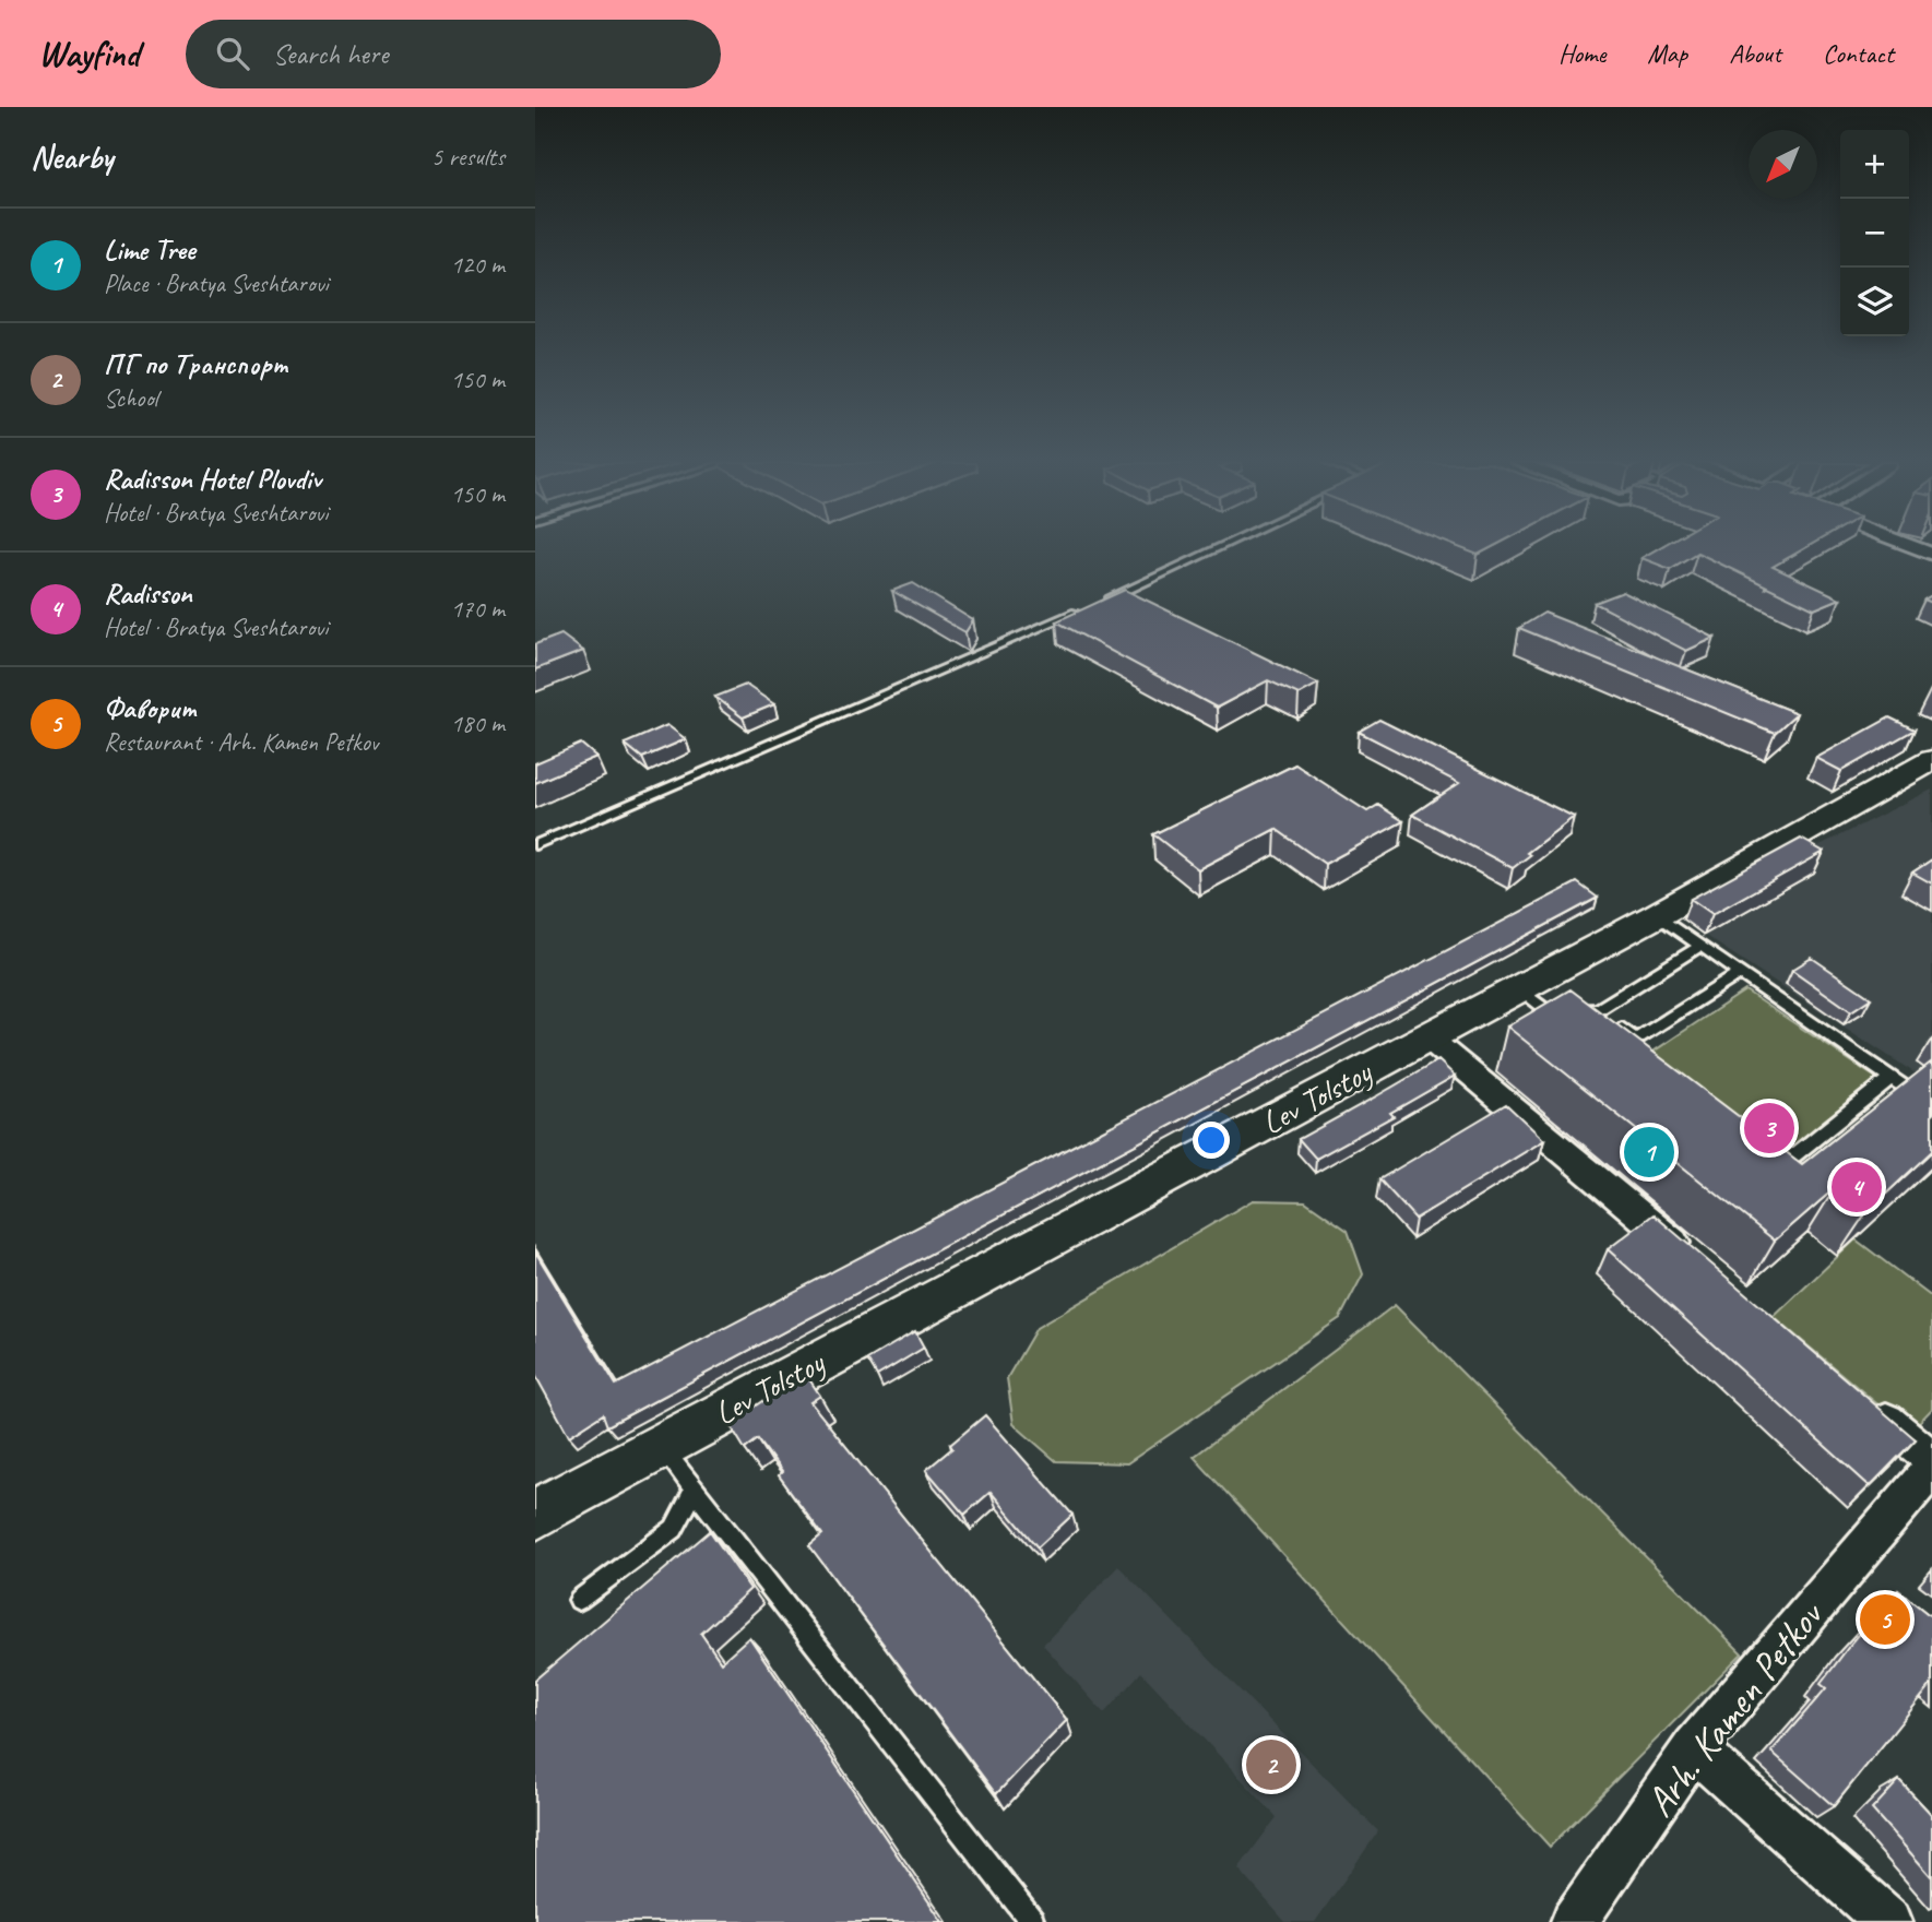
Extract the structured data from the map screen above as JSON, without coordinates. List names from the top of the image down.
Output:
{
  "streets": {
    "street": ["Lev Tolstoy", "Arh. Kamen Petkov"]
  },
  "north": "bottom left",
  "page": {
    "header": "Wayfind",
    "search": "Search here",
    "nav": [
      "Home",
      "Map",
      "About",
      "Contact"
    ],
    "heading": ["Nearby", "5 results"],
    "map_buttons": ["+", "−"],
    "list": [
      {
        "mark": "1",
        "name": "Lime Tree",
        "note": "Place · Bratya Sveshtarovi",
        "value": "120 m"
      },
      {
        "mark": "2",
        "name": "ПГ по Транспорт",
        "note": "School",
        "value": "150 m"
      },
      {
        "mark": "3",
        "name": "Radisson Hotel Plovdiv",
        "note": "Hotel · Bratya Sveshtarovi",
        "value": "150 m"
      },
      {
        "mark": "4",
        "name": "Radisson",
        "note": "Hotel · Bratya Sveshtarovi",
        "value": "170 m"
      },
      {
        "mark": "5",
        "name": "Фаворит",
        "note": "Restaurant · Arh. Kamen Petkov",
        "value": "180 m"
      }
    ],
    "pins": [
      "3",
      "1",
      "4",
      "5",
      "2"
    ]
  }
}
